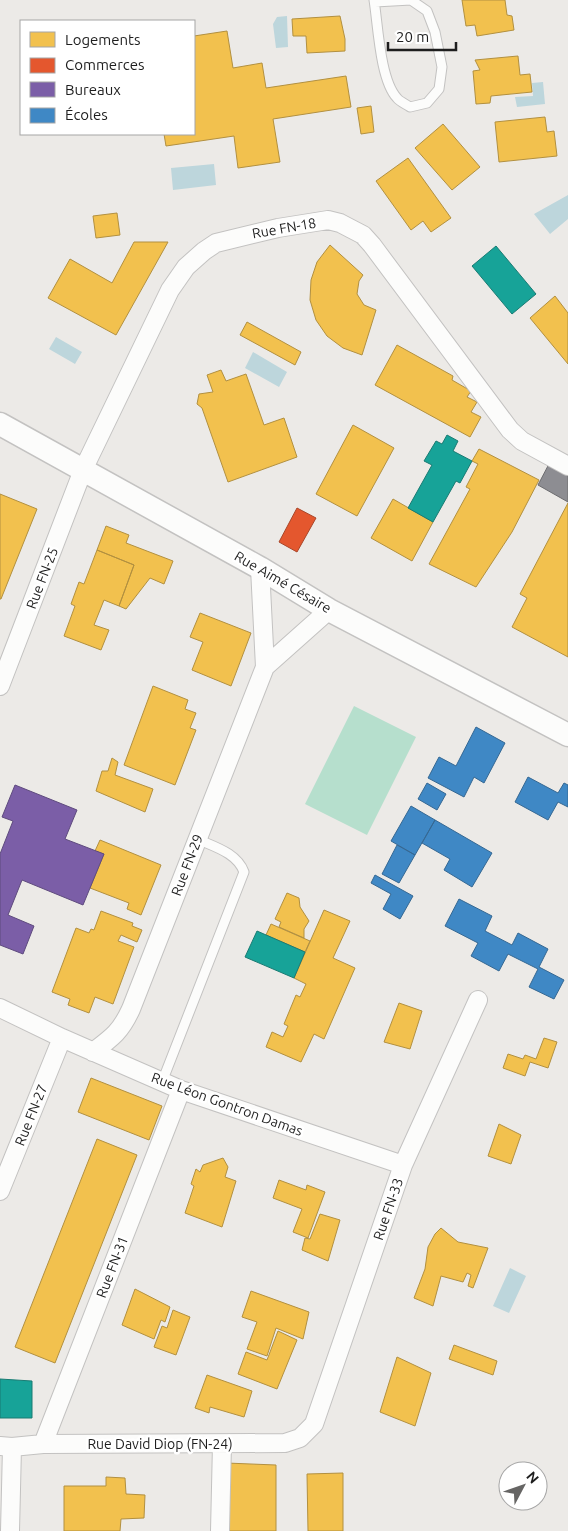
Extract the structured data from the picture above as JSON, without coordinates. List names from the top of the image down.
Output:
{
  "streets": {
    "street": [
      "Rue FN-18",
      "Rue FN-25",
      "Rue Aimé Césaire",
      "Rue FN-29",
      "Rue Léon Gontron Damas",
      "Rue FN-27",
      "Rue FN-33",
      "Rue FN-31",
      "Rue David Diop (FN-24)"
    ]
  },
  "crossings": [
    ["Rue FN-18", "Rue FN-25"],
    ["Rue FN-18", "Rue Aimé Césaire"],
    ["Rue FN-25", "Rue Aimé Césaire"],
    ["Rue FN-29", "Rue Léon Gontron Damas"],
    ["Rue Léon Gontron Damas", "Rue FN-27"],
    ["Rue Léon Gontron Damas", "Rue FN-33"],
    ["Rue Léon Gontron Damas", "Rue FN-31"],
    ["Rue FN-33", "Rue David Diop (FN-24)"],
    ["Rue FN-31", "Rue David Diop (FN-24)"]
  ],
  "legend": [
    "Logements",
    "Commerces",
    "Bureaux",
    "Écoles"
  ],
  "scale_bar": "20 m",
  "north": "top right"
}
